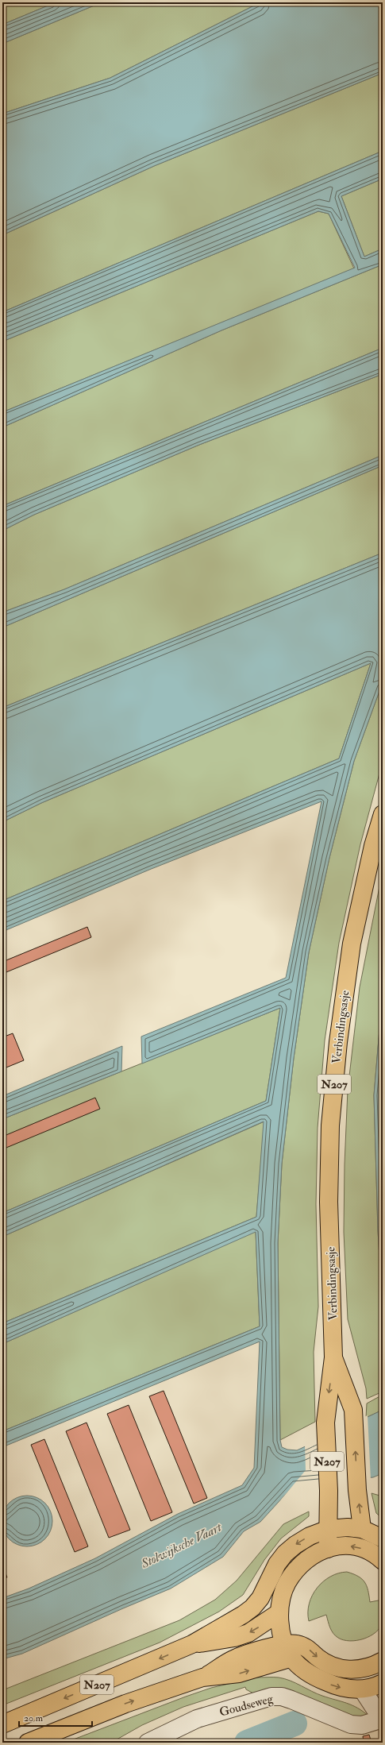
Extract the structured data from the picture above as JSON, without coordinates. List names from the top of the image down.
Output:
{
  "streets": {
    "main road": ["Verbindingsasje", "N207"],
    "street": ["Goudseweg"]
  },
  "crossings": [
    ["Verbindingsasje", "N207"]
  ],
  "water": ["Stolwijksche Vaart"],
  "scale_bar": "20 m"
}
